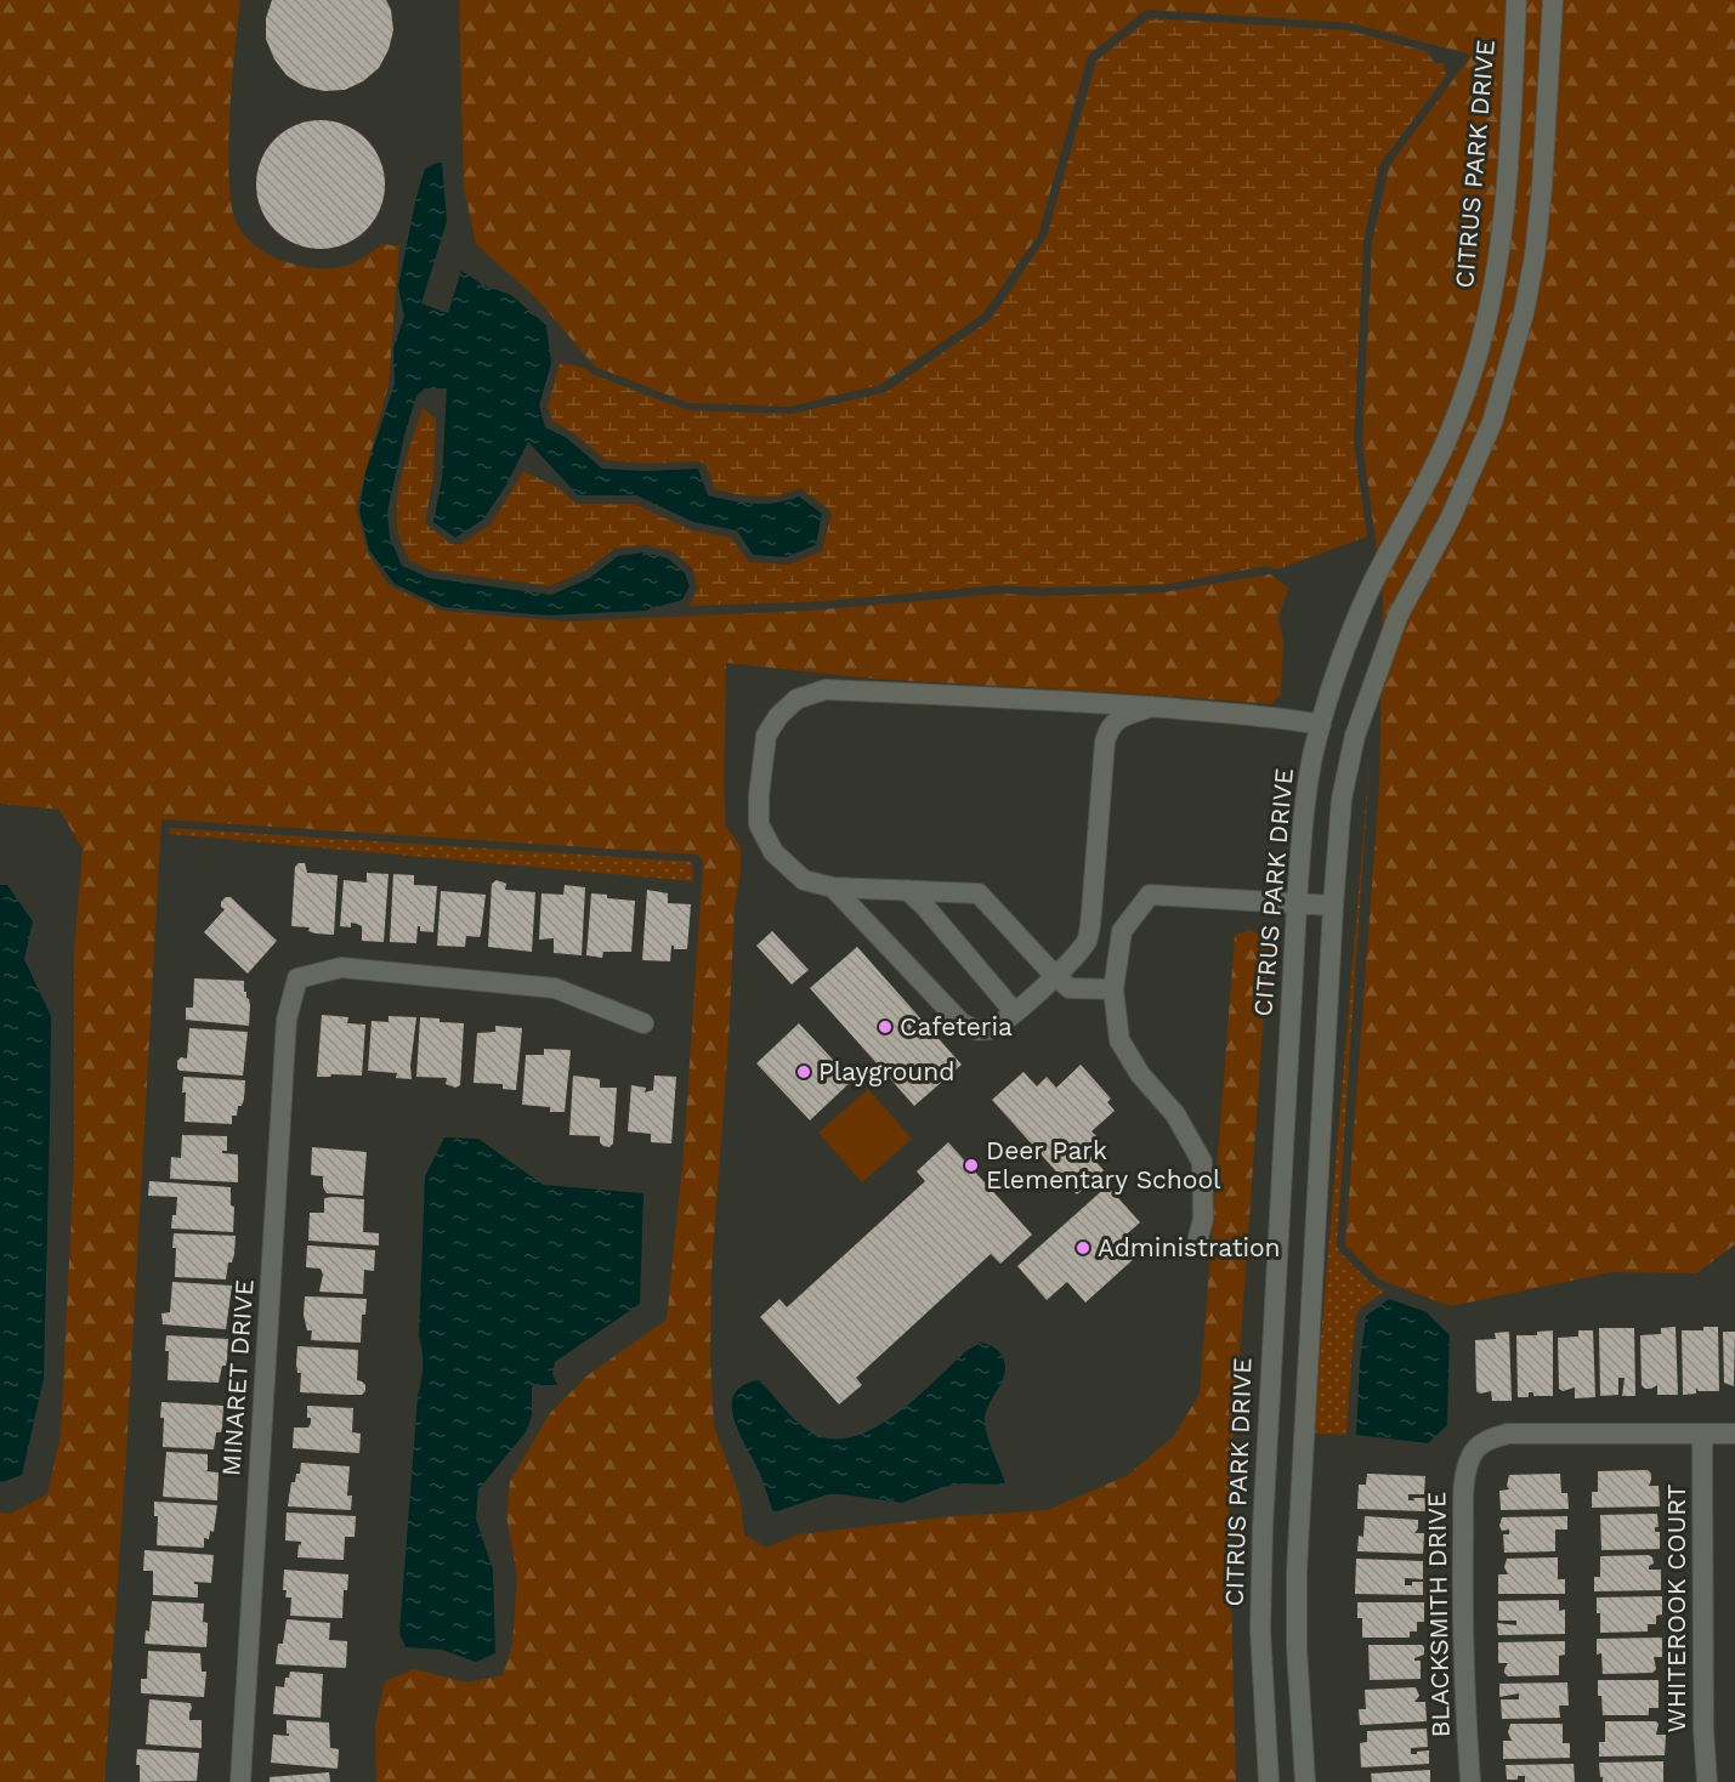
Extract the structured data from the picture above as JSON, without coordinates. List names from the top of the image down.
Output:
{
  "streets": {
    "street": [
      "CITRUS PARK DRIVE",
      "MINARET DRIVE",
      "WHITEROOK COURT",
      "BLACKSMITH DRIVE"
    ]
  },
  "crossings": [
    ["WHITEROOK COURT", "BLACKSMITH DRIVE"]
  ],
  "places": [
    "Cafeteria",
    "Playground",
    "Deer Park Elementary School",
    "Administration"
  ]
}
